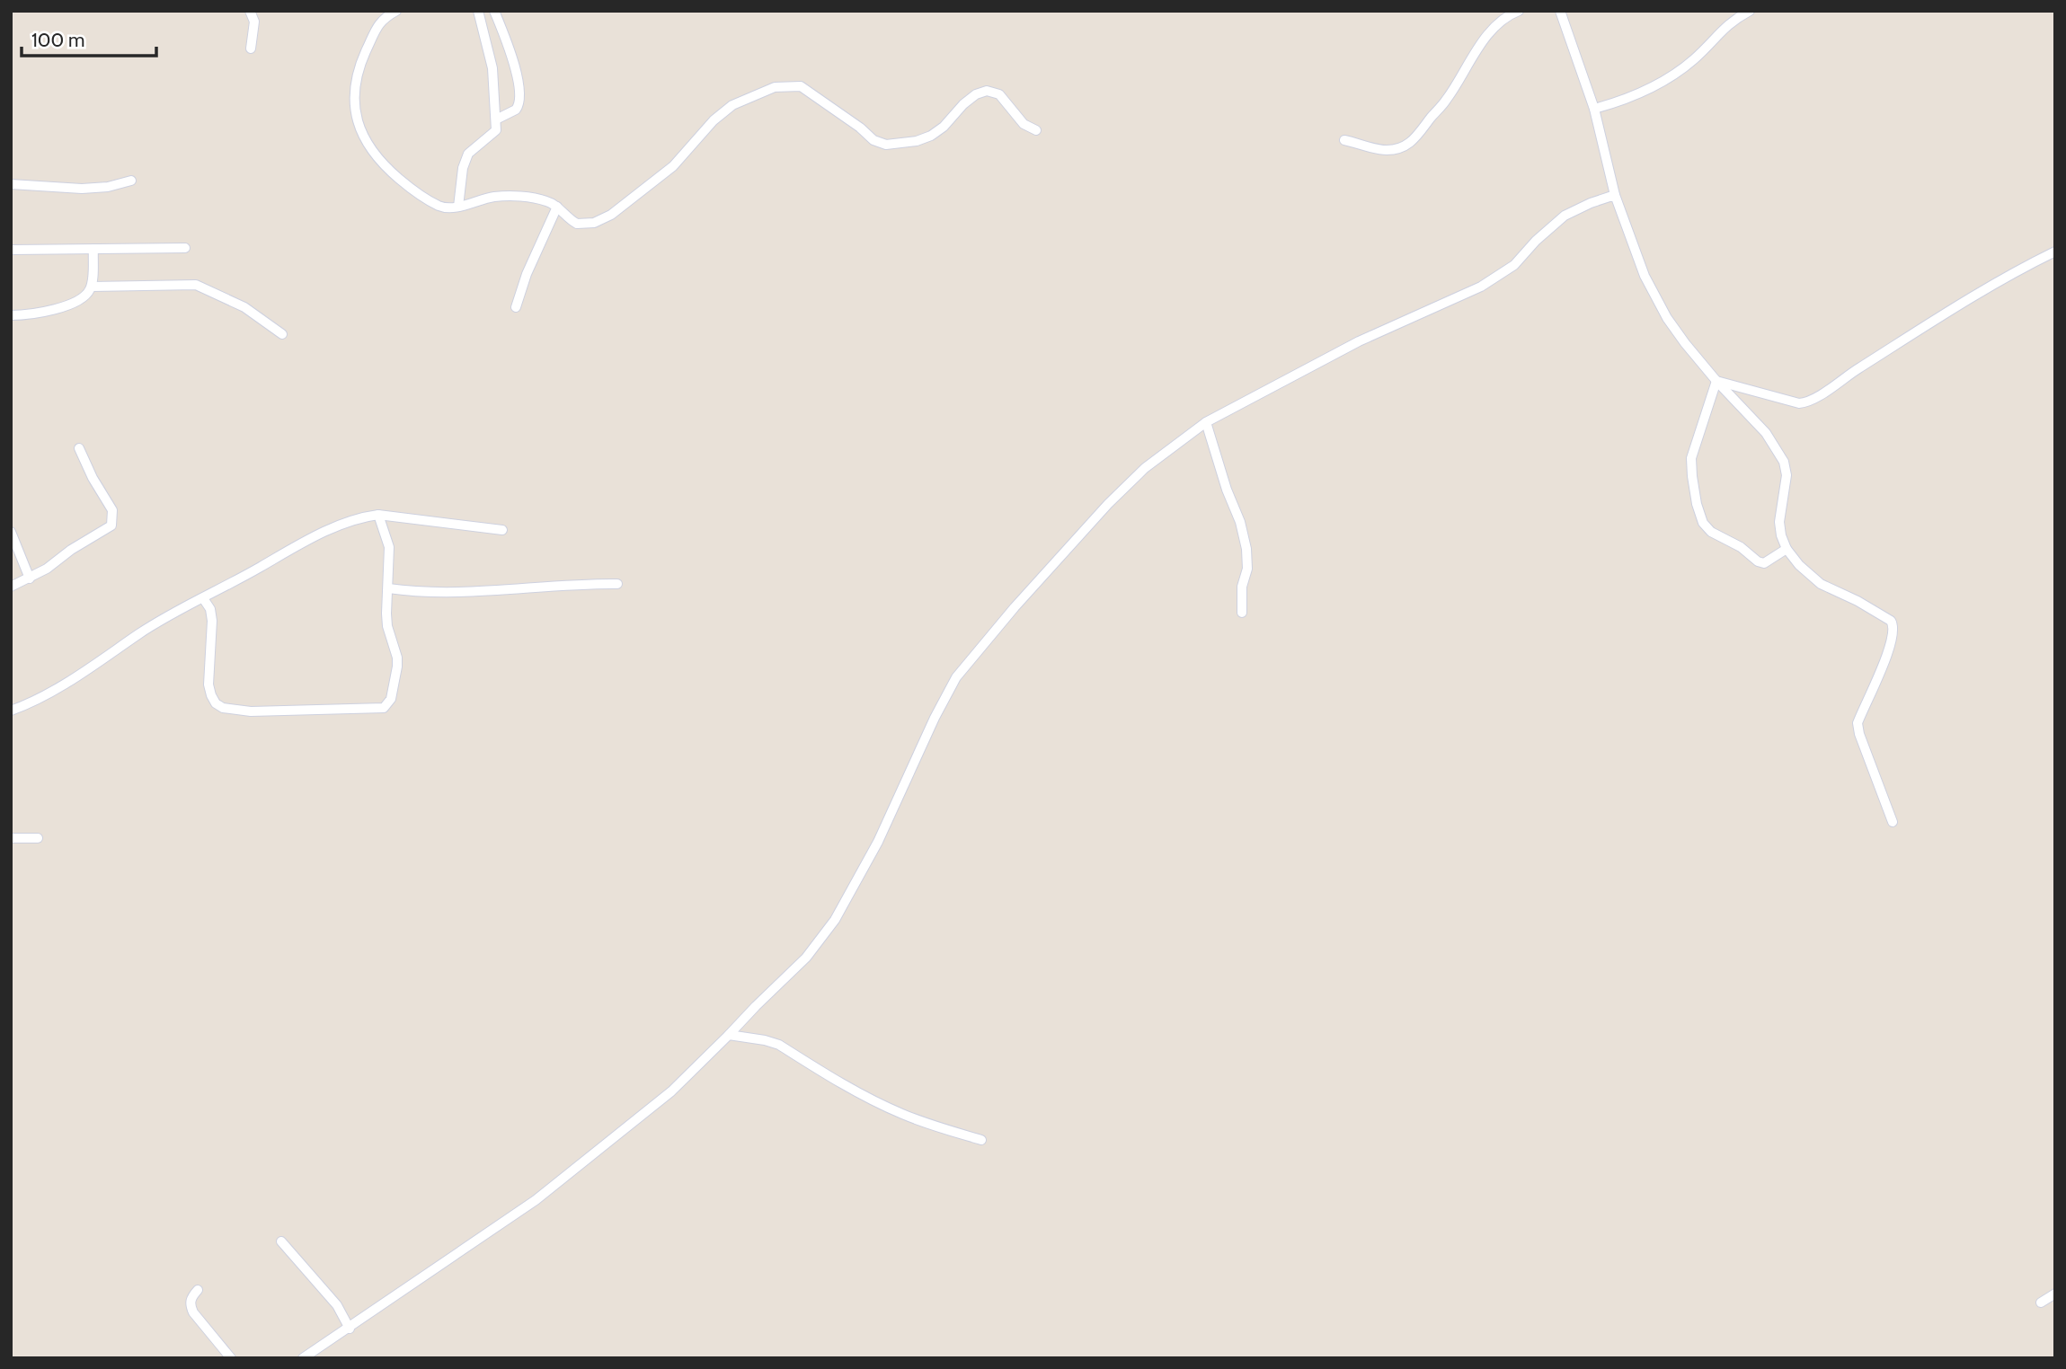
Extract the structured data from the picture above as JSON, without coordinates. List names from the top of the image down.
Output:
{
  "scale_bar": "100 m"
}
